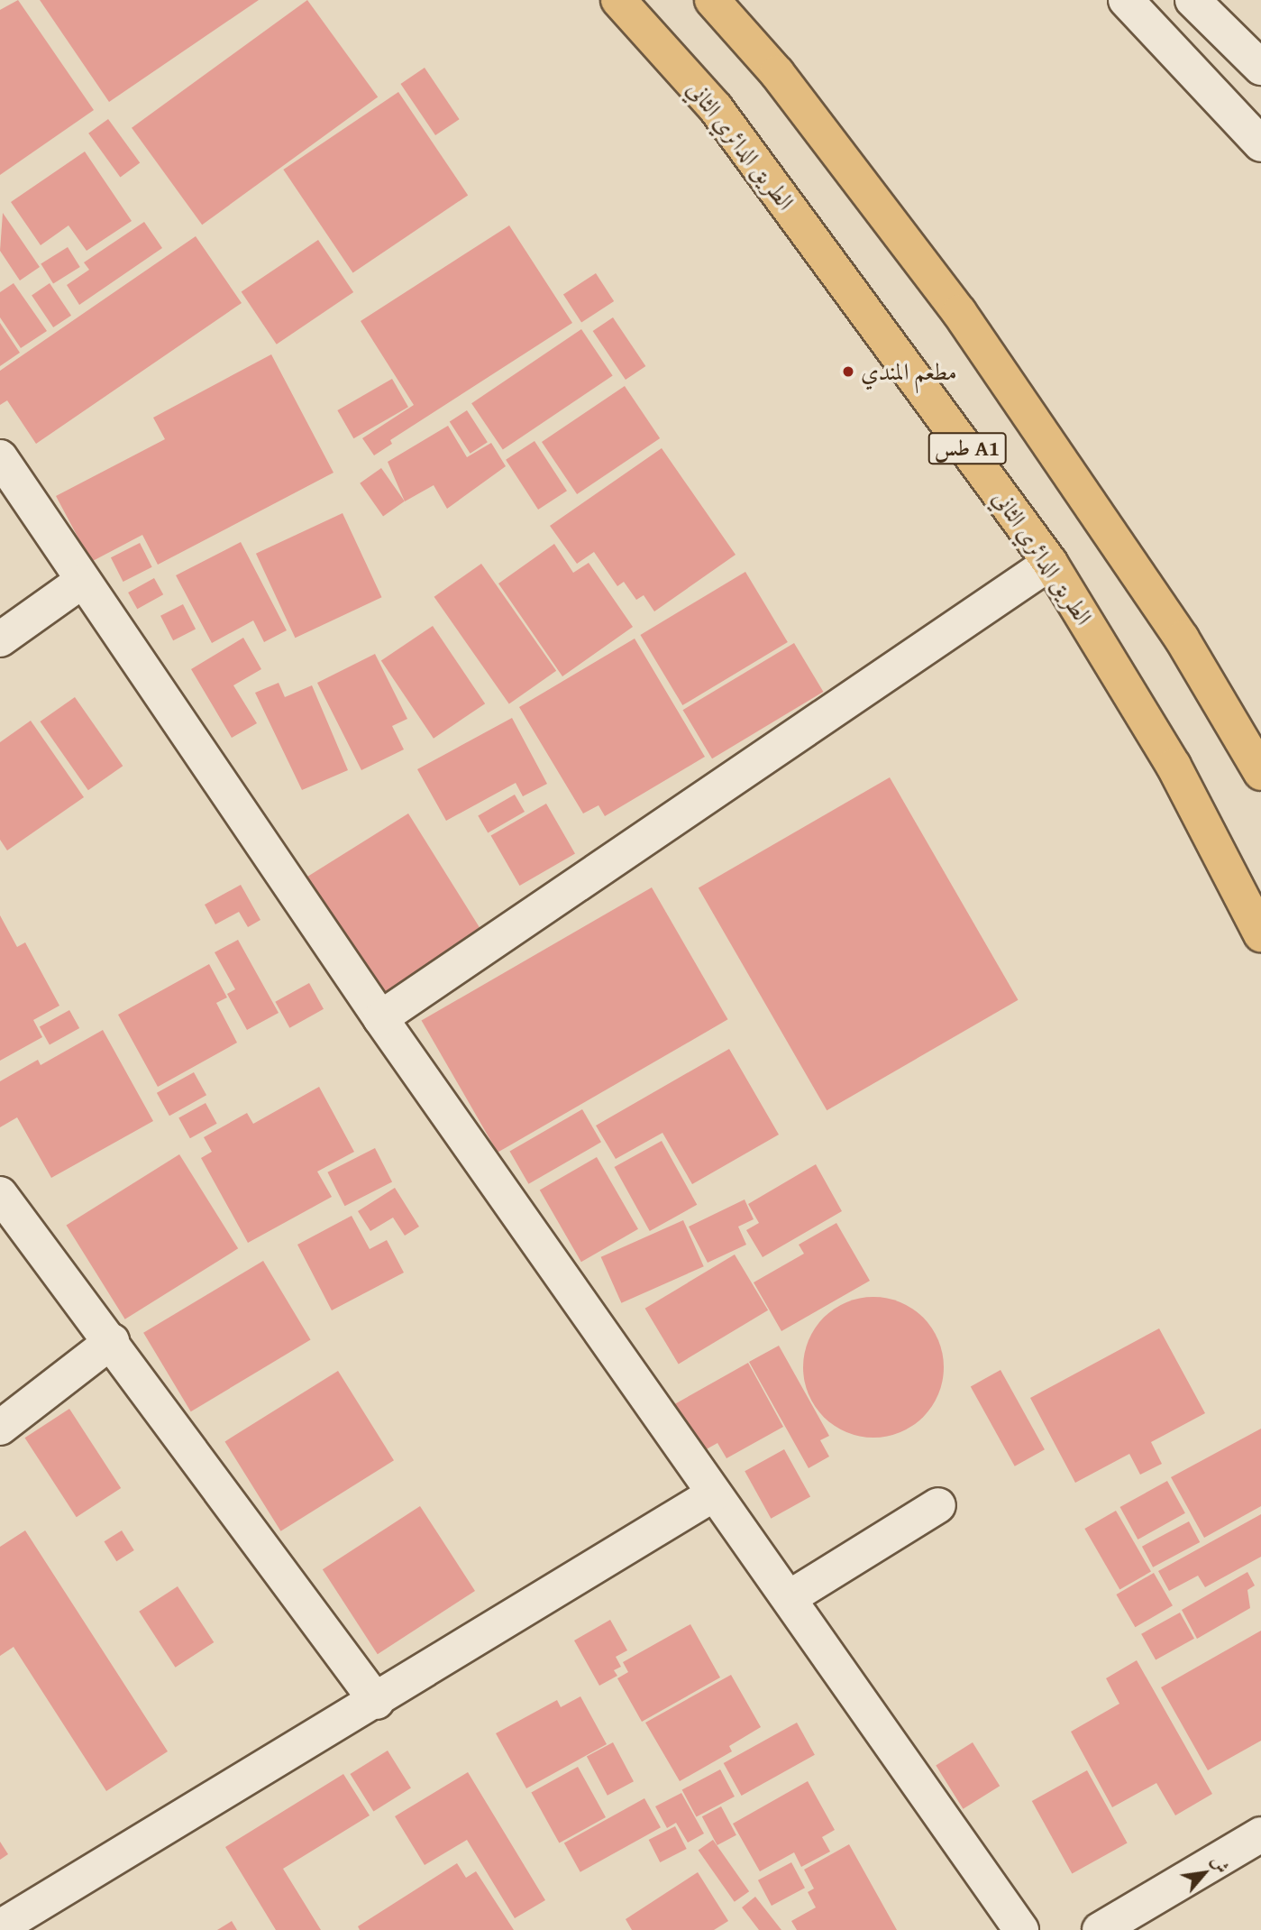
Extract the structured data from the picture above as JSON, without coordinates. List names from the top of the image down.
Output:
{
  "streets": {
    "highway": ["الطريق الدائري الثاني", "طس A1"]
  },
  "places": ["مطعم المندي"],
  "north": "top right"
}
